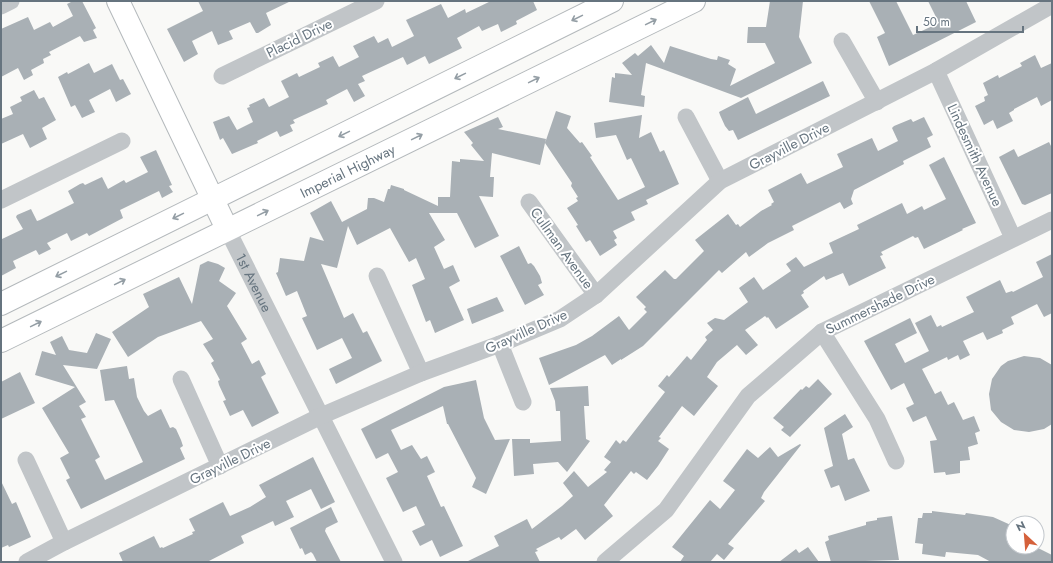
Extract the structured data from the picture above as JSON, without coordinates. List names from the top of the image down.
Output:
{
  "streets": {
    "main road": ["Imperial Highway", "1st Avenue"],
    "street": [
      "Placid Drive",
      "Grayville Drive",
      "Lindesmith Avenue",
      "Cullman Avenue",
      "Summershade Drive"
    ]
  },
  "crossings": [
    ["Grayville Drive", "Lindesmith Avenue"],
    ["Grayville Drive", "Cullman Avenue"],
    ["Grayville Drive", "1st Avenue"],
    ["Lindesmith Avenue", "Summershade Drive"],
    ["Imperial Highway", "1st Avenue"]
  ],
  "scale_bar": "50 m",
  "north": "top left"
}
